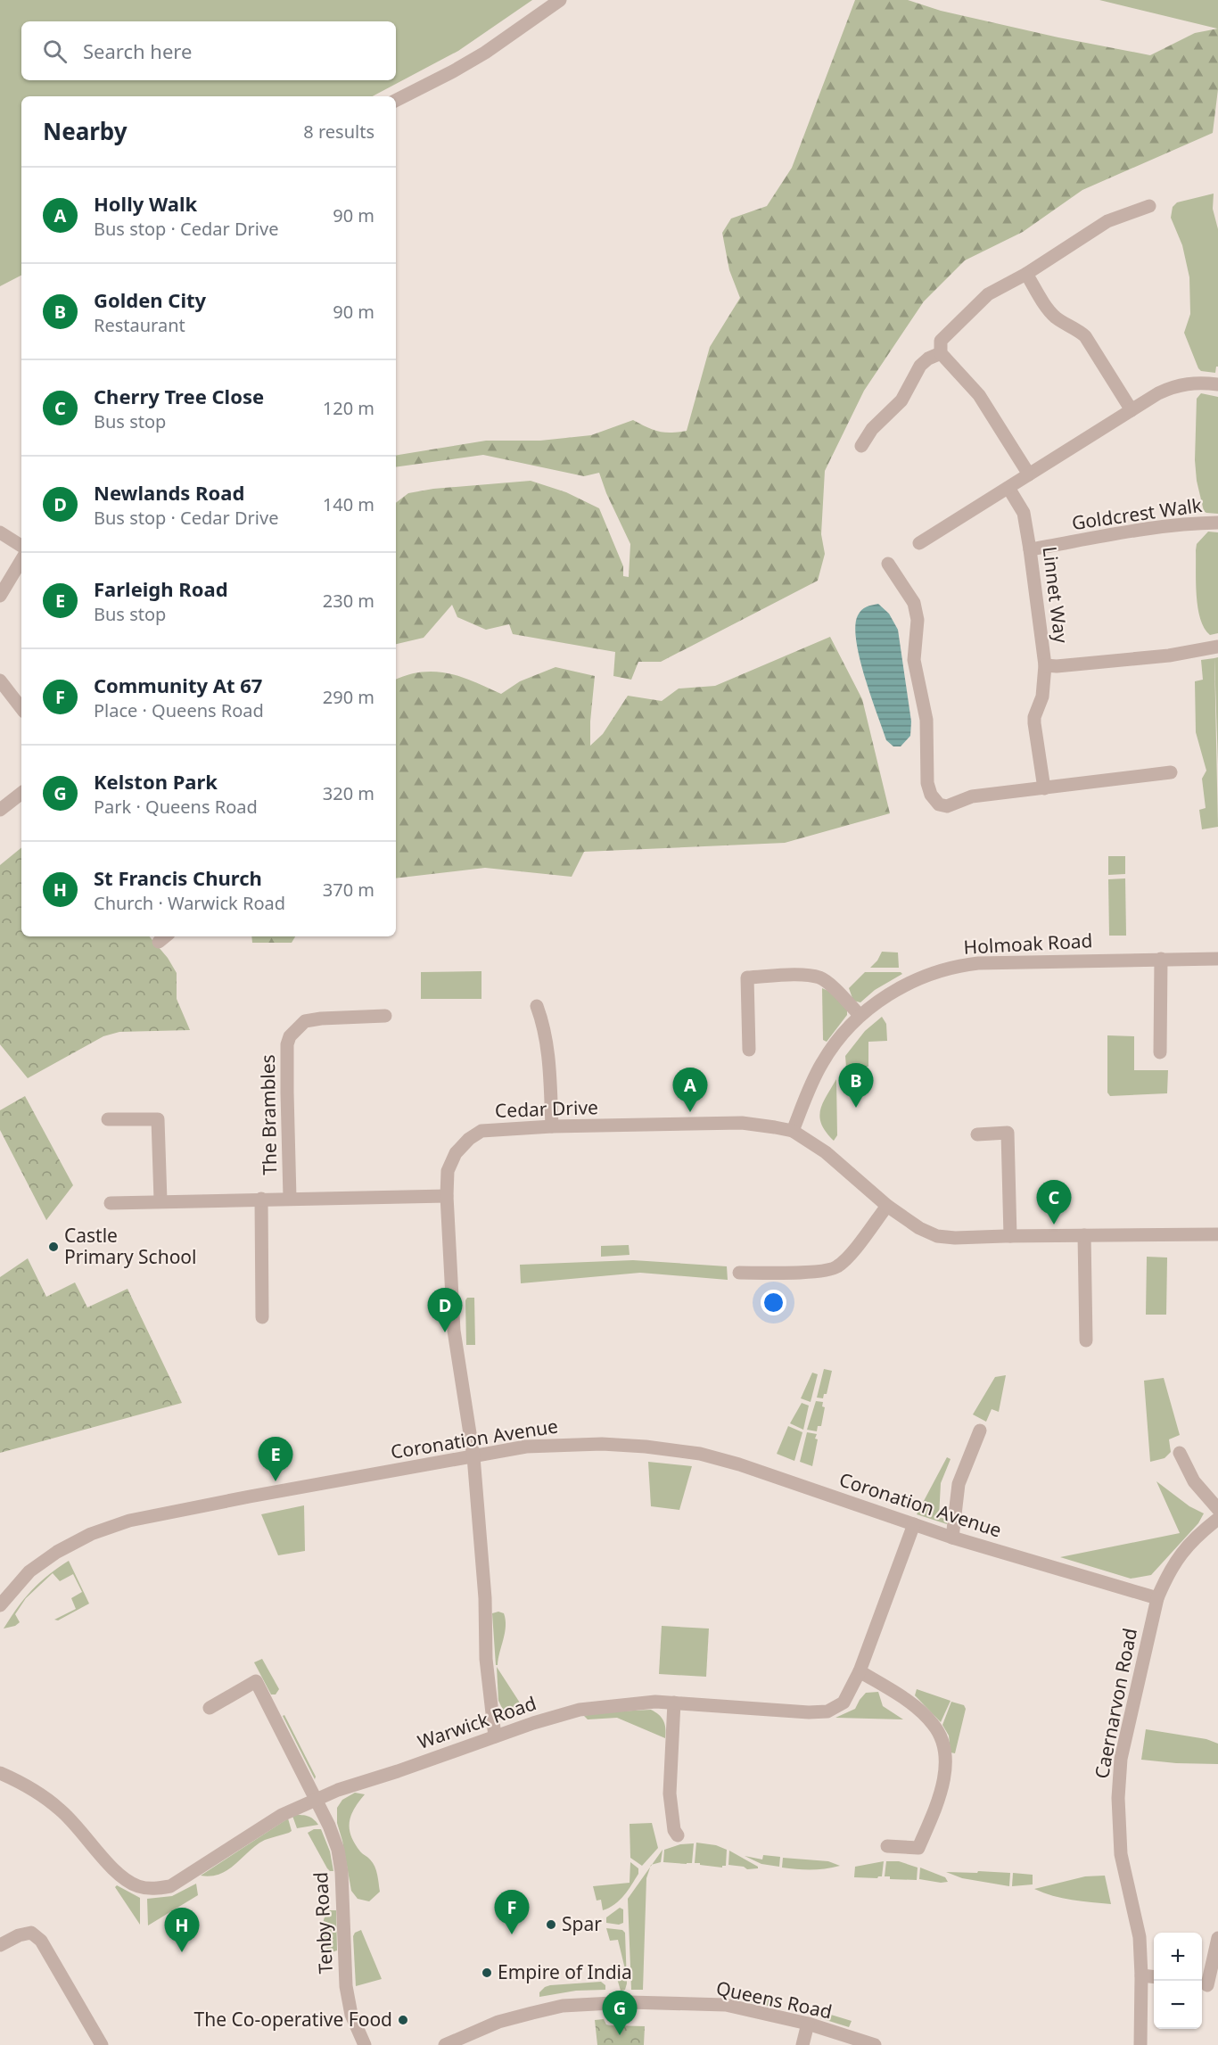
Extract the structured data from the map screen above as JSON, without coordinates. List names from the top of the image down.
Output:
{
  "streets": {
    "street": [
      "Goldcrest Walk",
      "Linnet Way",
      "Holmoak Road",
      "Cedar Drive",
      "The Brambles",
      "Coronation Avenue",
      "Caernarvon Road",
      "Warwick Road",
      "Tenby Road",
      "Queens Road"
    ]
  },
  "crossings": [
    ["Goldcrest Walk", "Linnet Way"],
    ["Holmoak Road", "Cedar Drive"],
    ["Cedar Drive", "Coronation Avenue"],
    ["Cedar Drive", "Warwick Road"],
    ["Coronation Avenue", "Caernarvon Road"],
    ["Coronation Avenue", "Warwick Road"],
    ["Warwick Road", "Tenby Road"]
  ],
  "places": [
    "Castle Primary School",
    "Spar",
    "Empire of India",
    "The Co-operative Food"
  ],
  "page": {
    "search": "Search here",
    "heading": ["Nearby", "8 results"],
    "list": [
      {
        "mark": "A",
        "name": "Holly Walk",
        "note": "Bus stop · Cedar Drive",
        "value": "90 m"
      },
      {
        "mark": "B",
        "name": "Golden City",
        "note": "Restaurant",
        "value": "90 m"
      },
      {
        "mark": "C",
        "name": "Cherry Tree Close",
        "note": "Bus stop",
        "value": "120 m"
      },
      {
        "mark": "D",
        "name": "Newlands Road",
        "note": "Bus stop · Cedar Drive",
        "value": "140 m"
      },
      {
        "mark": "E",
        "name": "Farleigh Road",
        "note": "Bus stop",
        "value": "230 m"
      },
      {
        "mark": "F",
        "name": "Community At 67",
        "note": "Place · Queens Road",
        "value": "290 m"
      },
      {
        "mark": "G",
        "name": "Kelston Park",
        "note": "Park · Queens Road",
        "value": "320 m"
      },
      {
        "mark": "H",
        "name": "St Francis Church",
        "note": "Church · Warwick Road",
        "value": "370 m"
      }
    ],
    "pins": [
      "B",
      "A",
      "C",
      "D",
      "E",
      "F",
      "H",
      "G"
    ],
    "map_buttons": ["+", "−"]
  }
}
